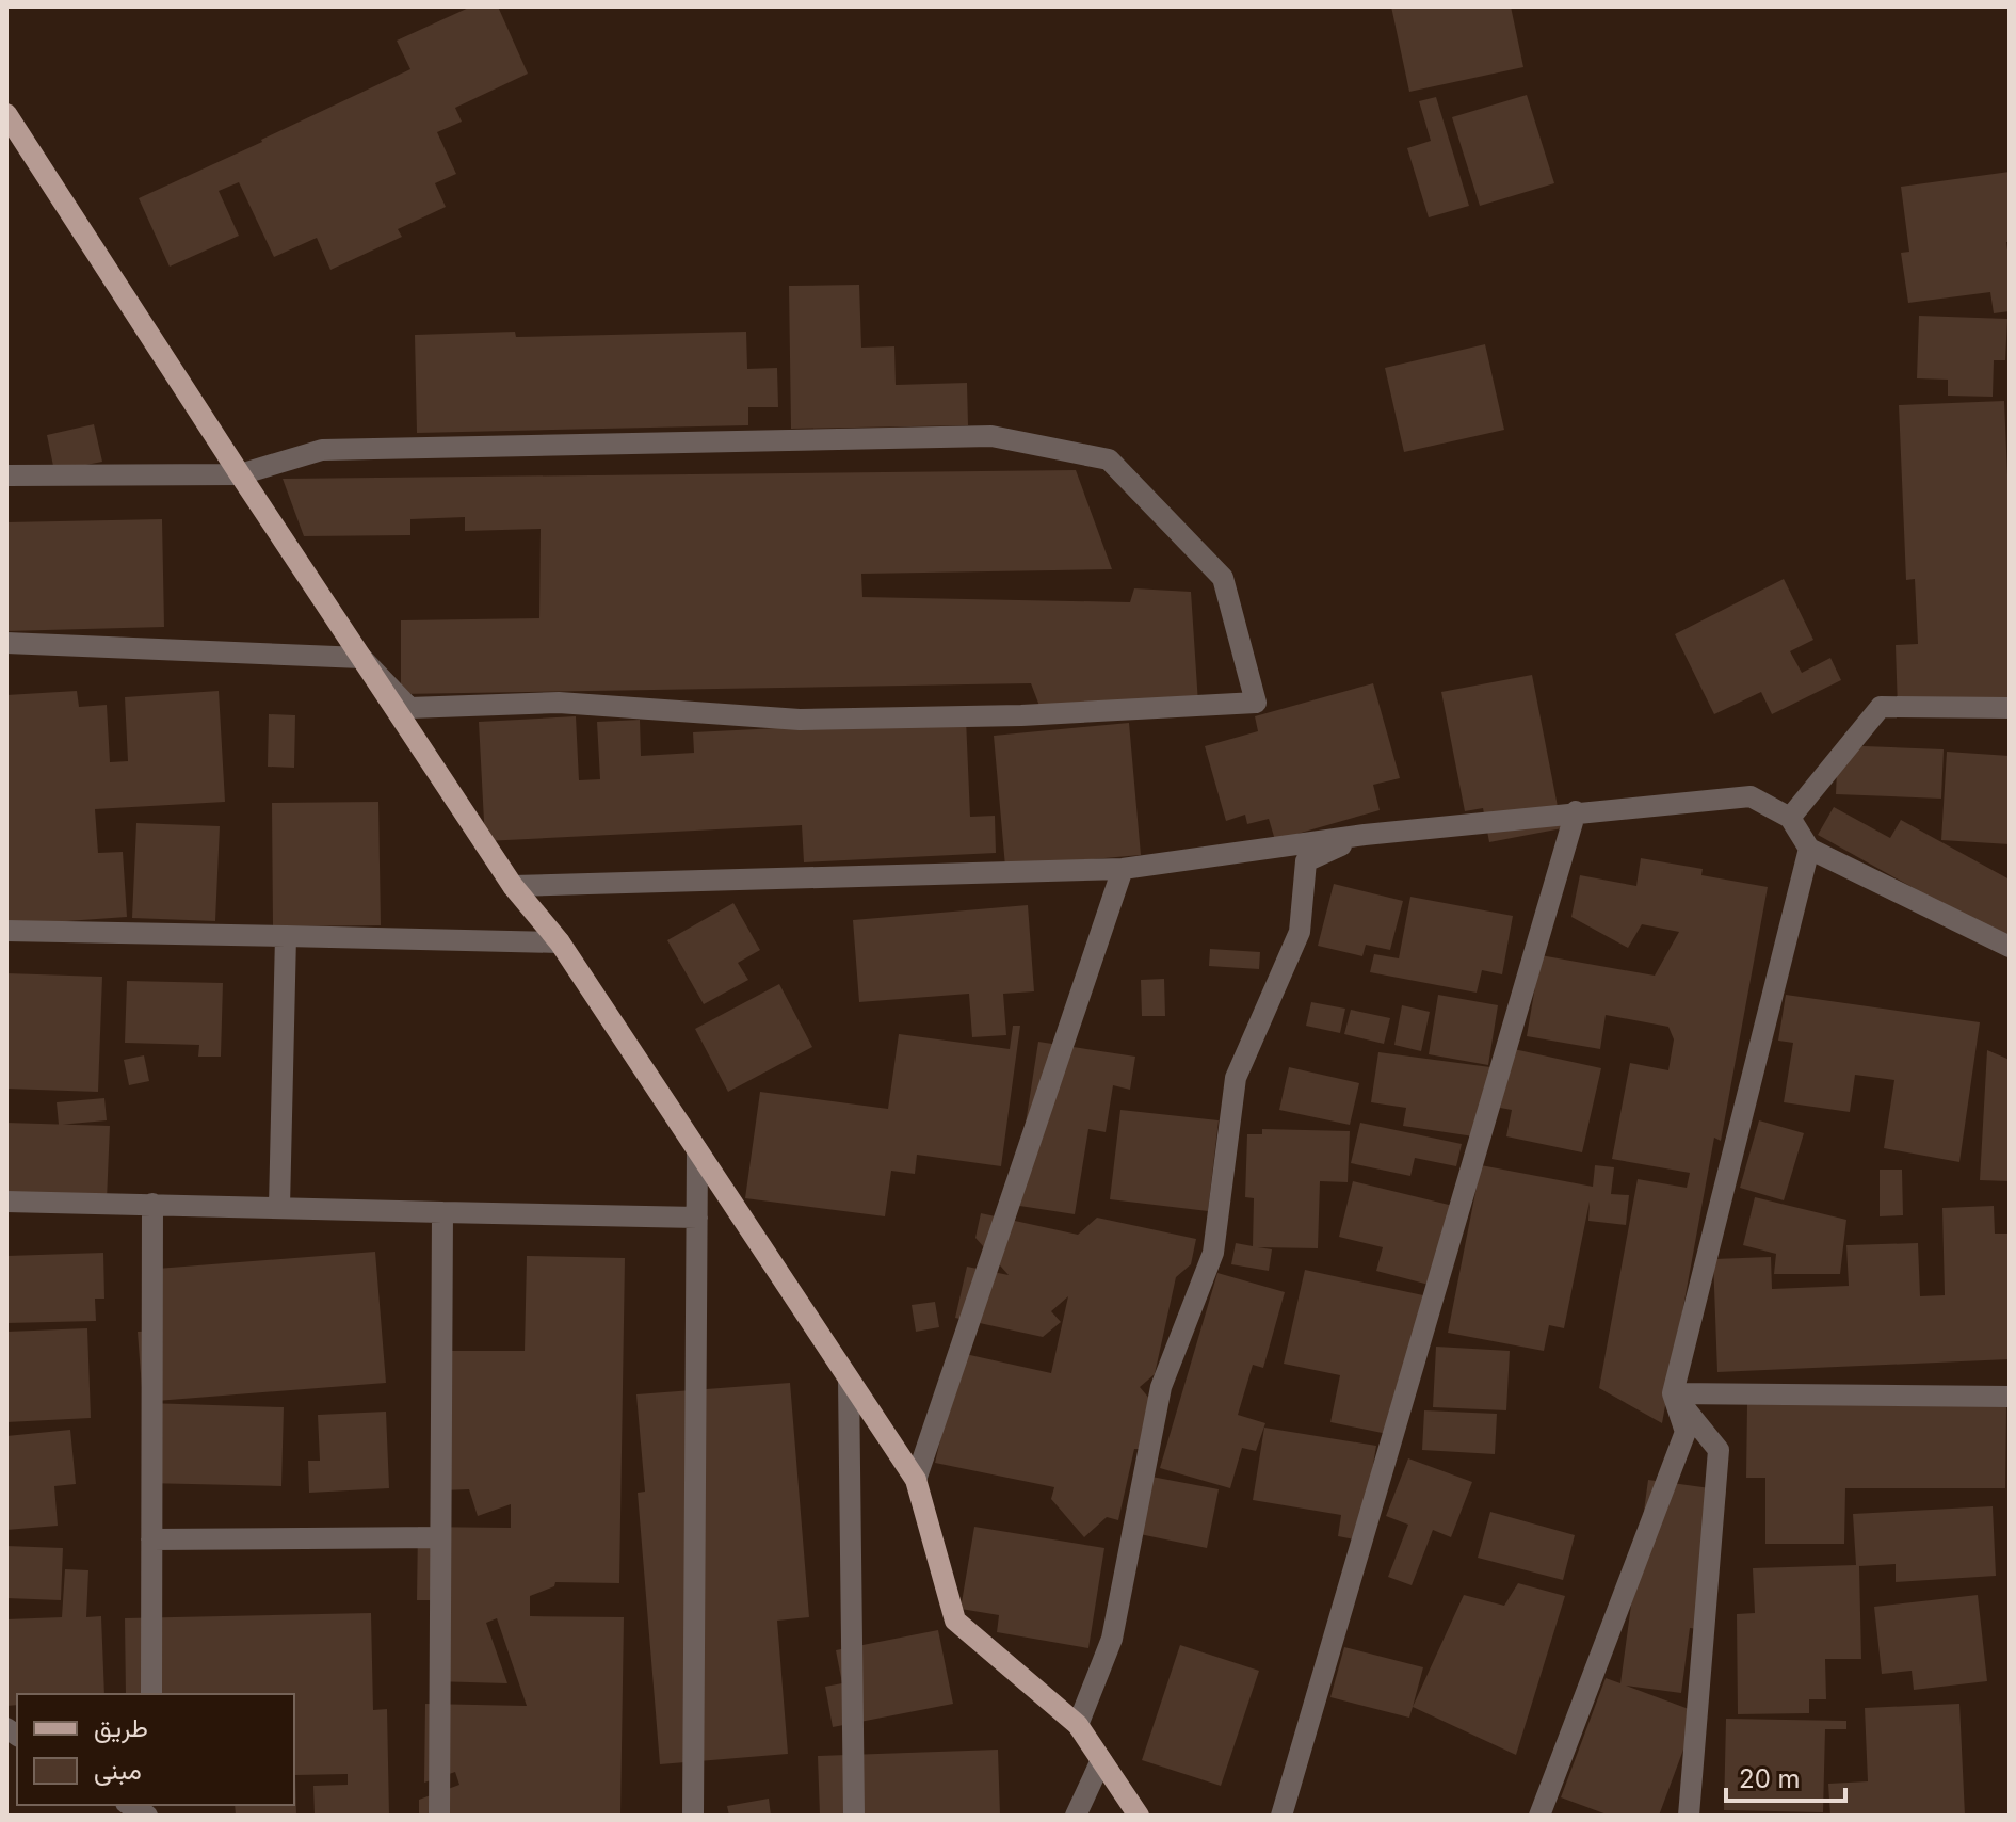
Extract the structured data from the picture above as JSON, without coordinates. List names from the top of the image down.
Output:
{
  "legend": ["طريق", "مبنى"],
  "scale_bar": "20 m"
}
